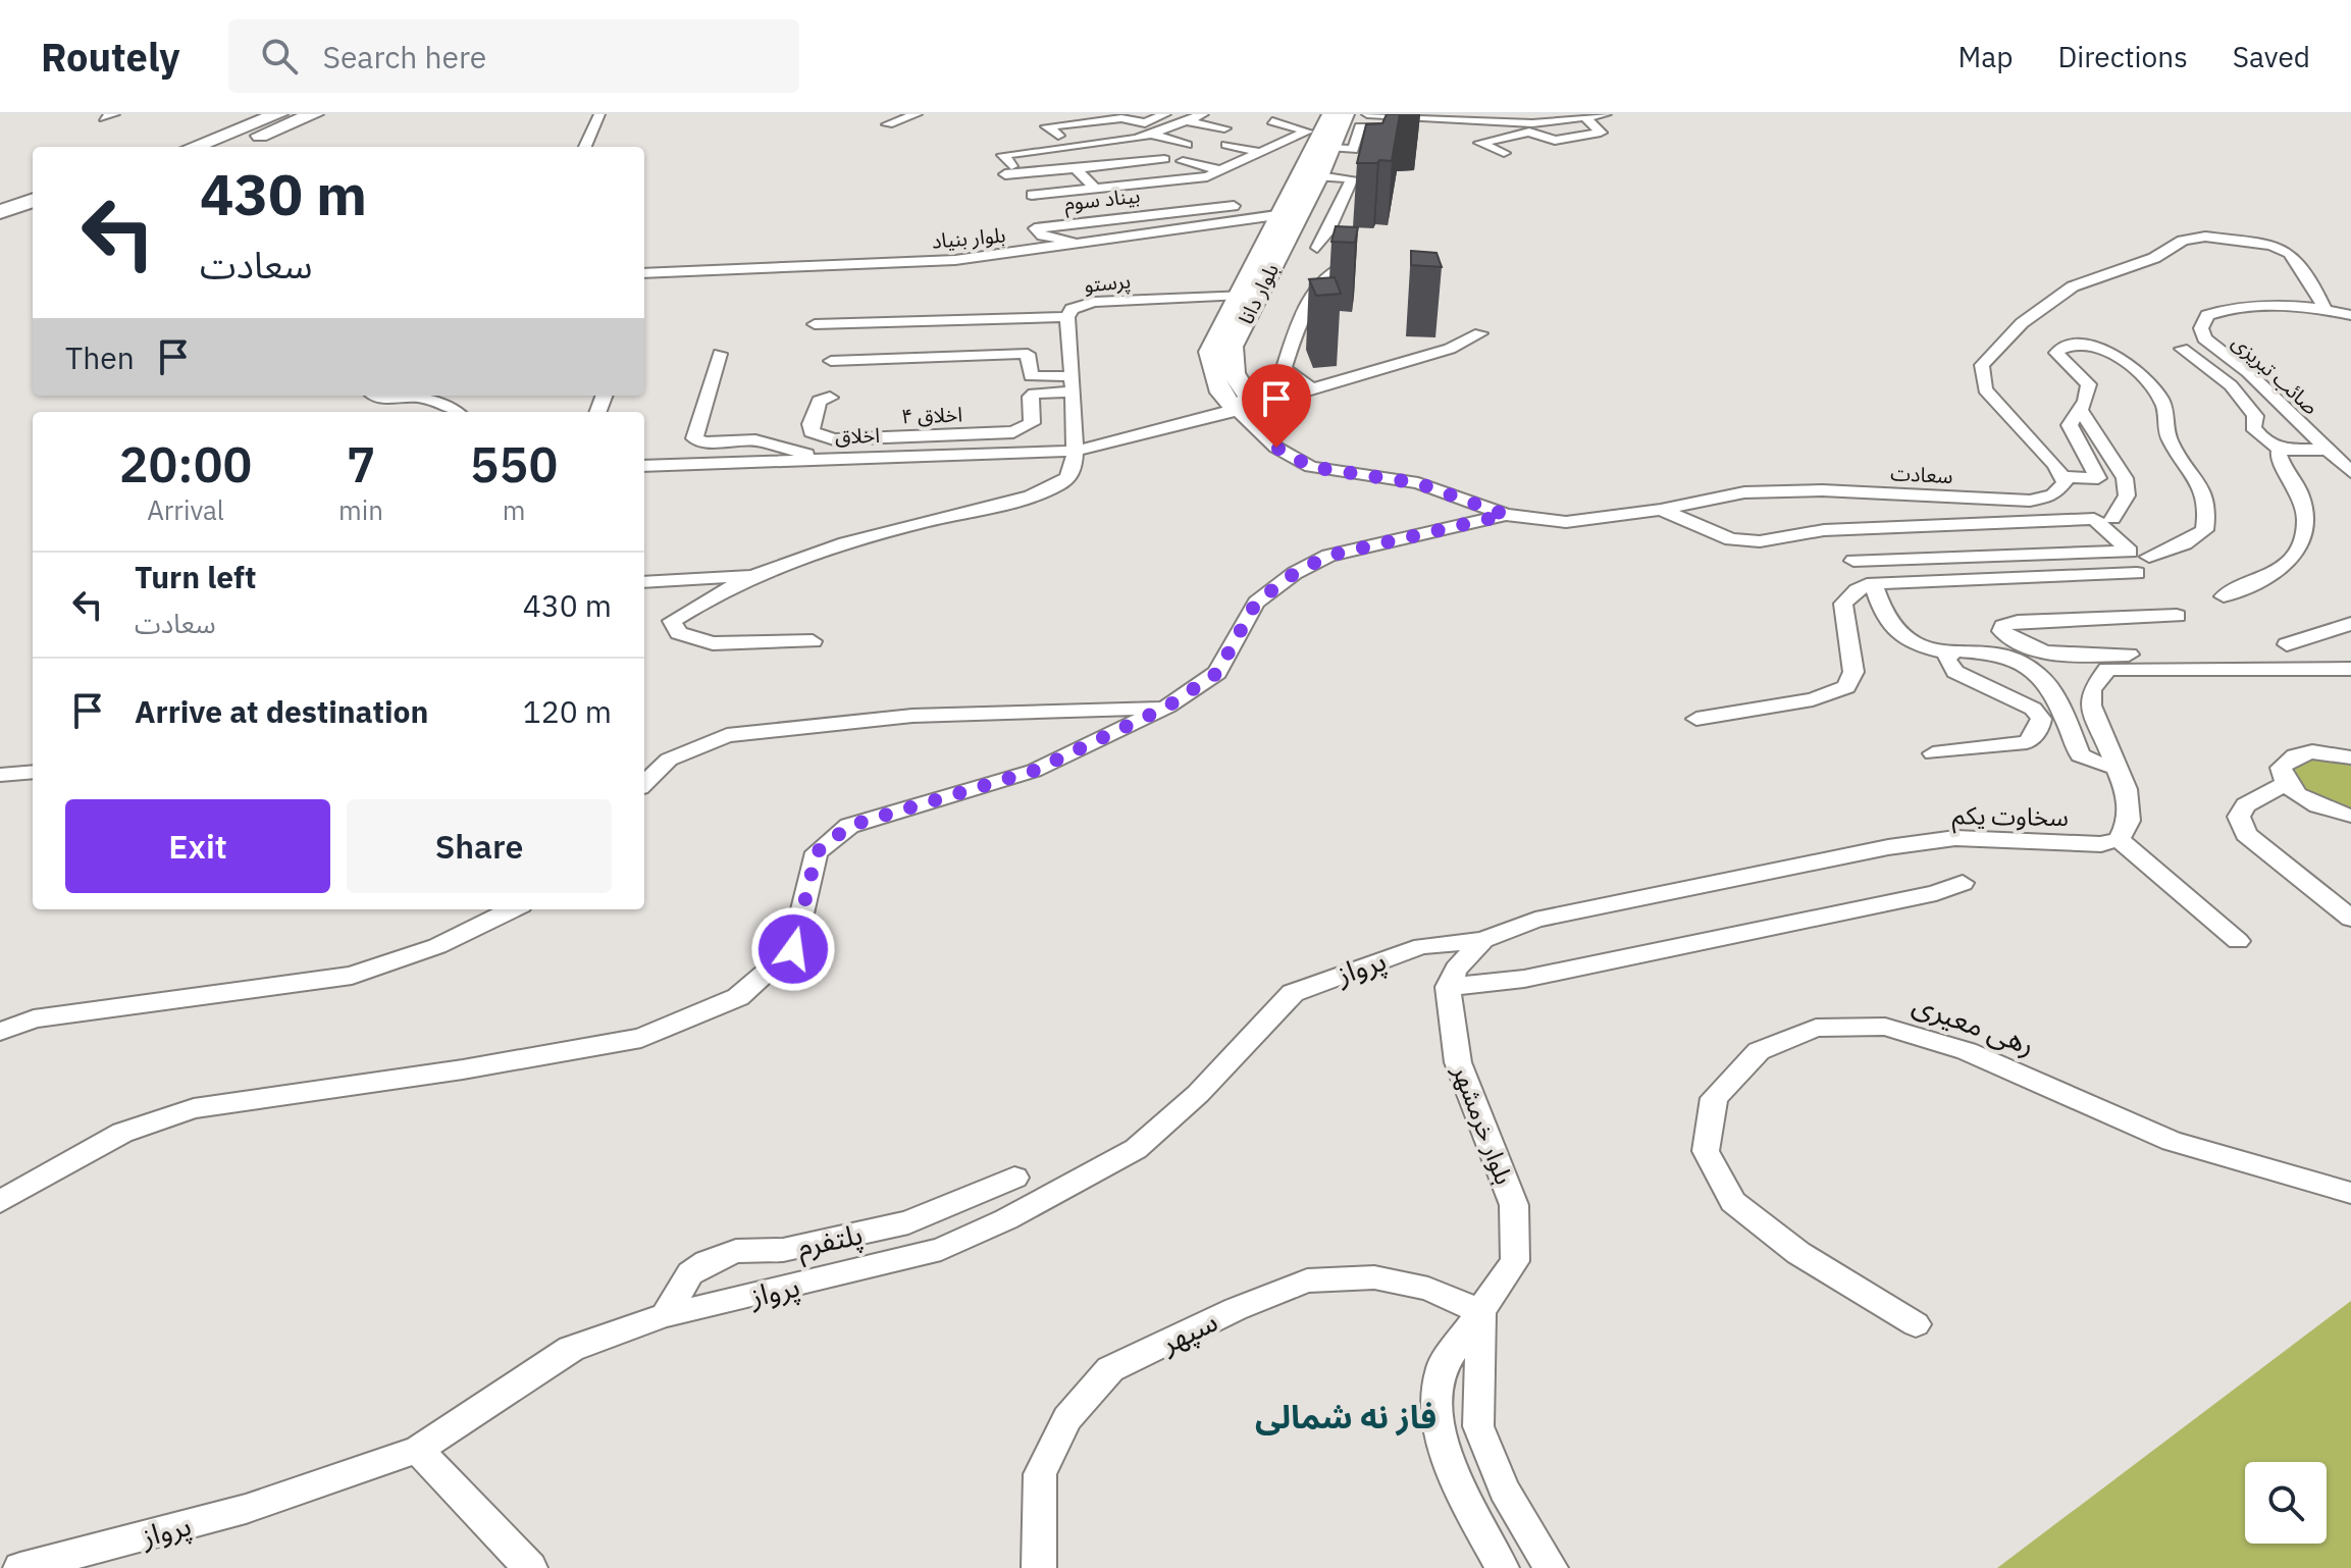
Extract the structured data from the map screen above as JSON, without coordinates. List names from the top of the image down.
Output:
{
  "streets": {
    "street": [
      "بیناد سوم",
      "بلوار بنیاد",
      "پرستو",
      "بلوار دانا",
      "صائب تبریزی",
      "اخلاق ۴",
      "اخلاق",
      "سعادت",
      "سخاوت یکم",
      "پرواز",
      "رهی معیری",
      "بلوار خرمشهر",
      "پلتفرم",
      "سپهر"
    ]
  },
  "crossings": [
    ["بیناد سوم", "بلوار بنیاد"],
    ["بلوار بنیاد", "بلوار دانا"],
    ["پرستو", "اخلاق ۴"],
    ["پرستو", "اخلاق"],
    ["بلوار دانا", "سعادت"],
    ["سخاوت یکم", "پرواز"],
    ["پرواز", "پلتفرم"],
    ["بلوار خرمشهر", "سپهر"]
  ],
  "districts": ["فاز نه شمالی"],
  "page": {
    "header": "Routely",
    "search": "Search here",
    "nav": ["Map", "Directions", "Saved"],
    "turn": ["430 m", "سعادت"],
    "then": "Then",
    "eta": [
      "20:00",
      "Arrival",
      "7",
      "min",
      "550",
      "m"
    ],
    "list": [
      {
        "name": "Turn left",
        "note": "سعادت",
        "value": "430 m"
      },
      {
        "name": "Arrive at destination",
        "value": "120 m"
      }
    ],
    "buttons": ["Exit", "Share"]
  }
}
